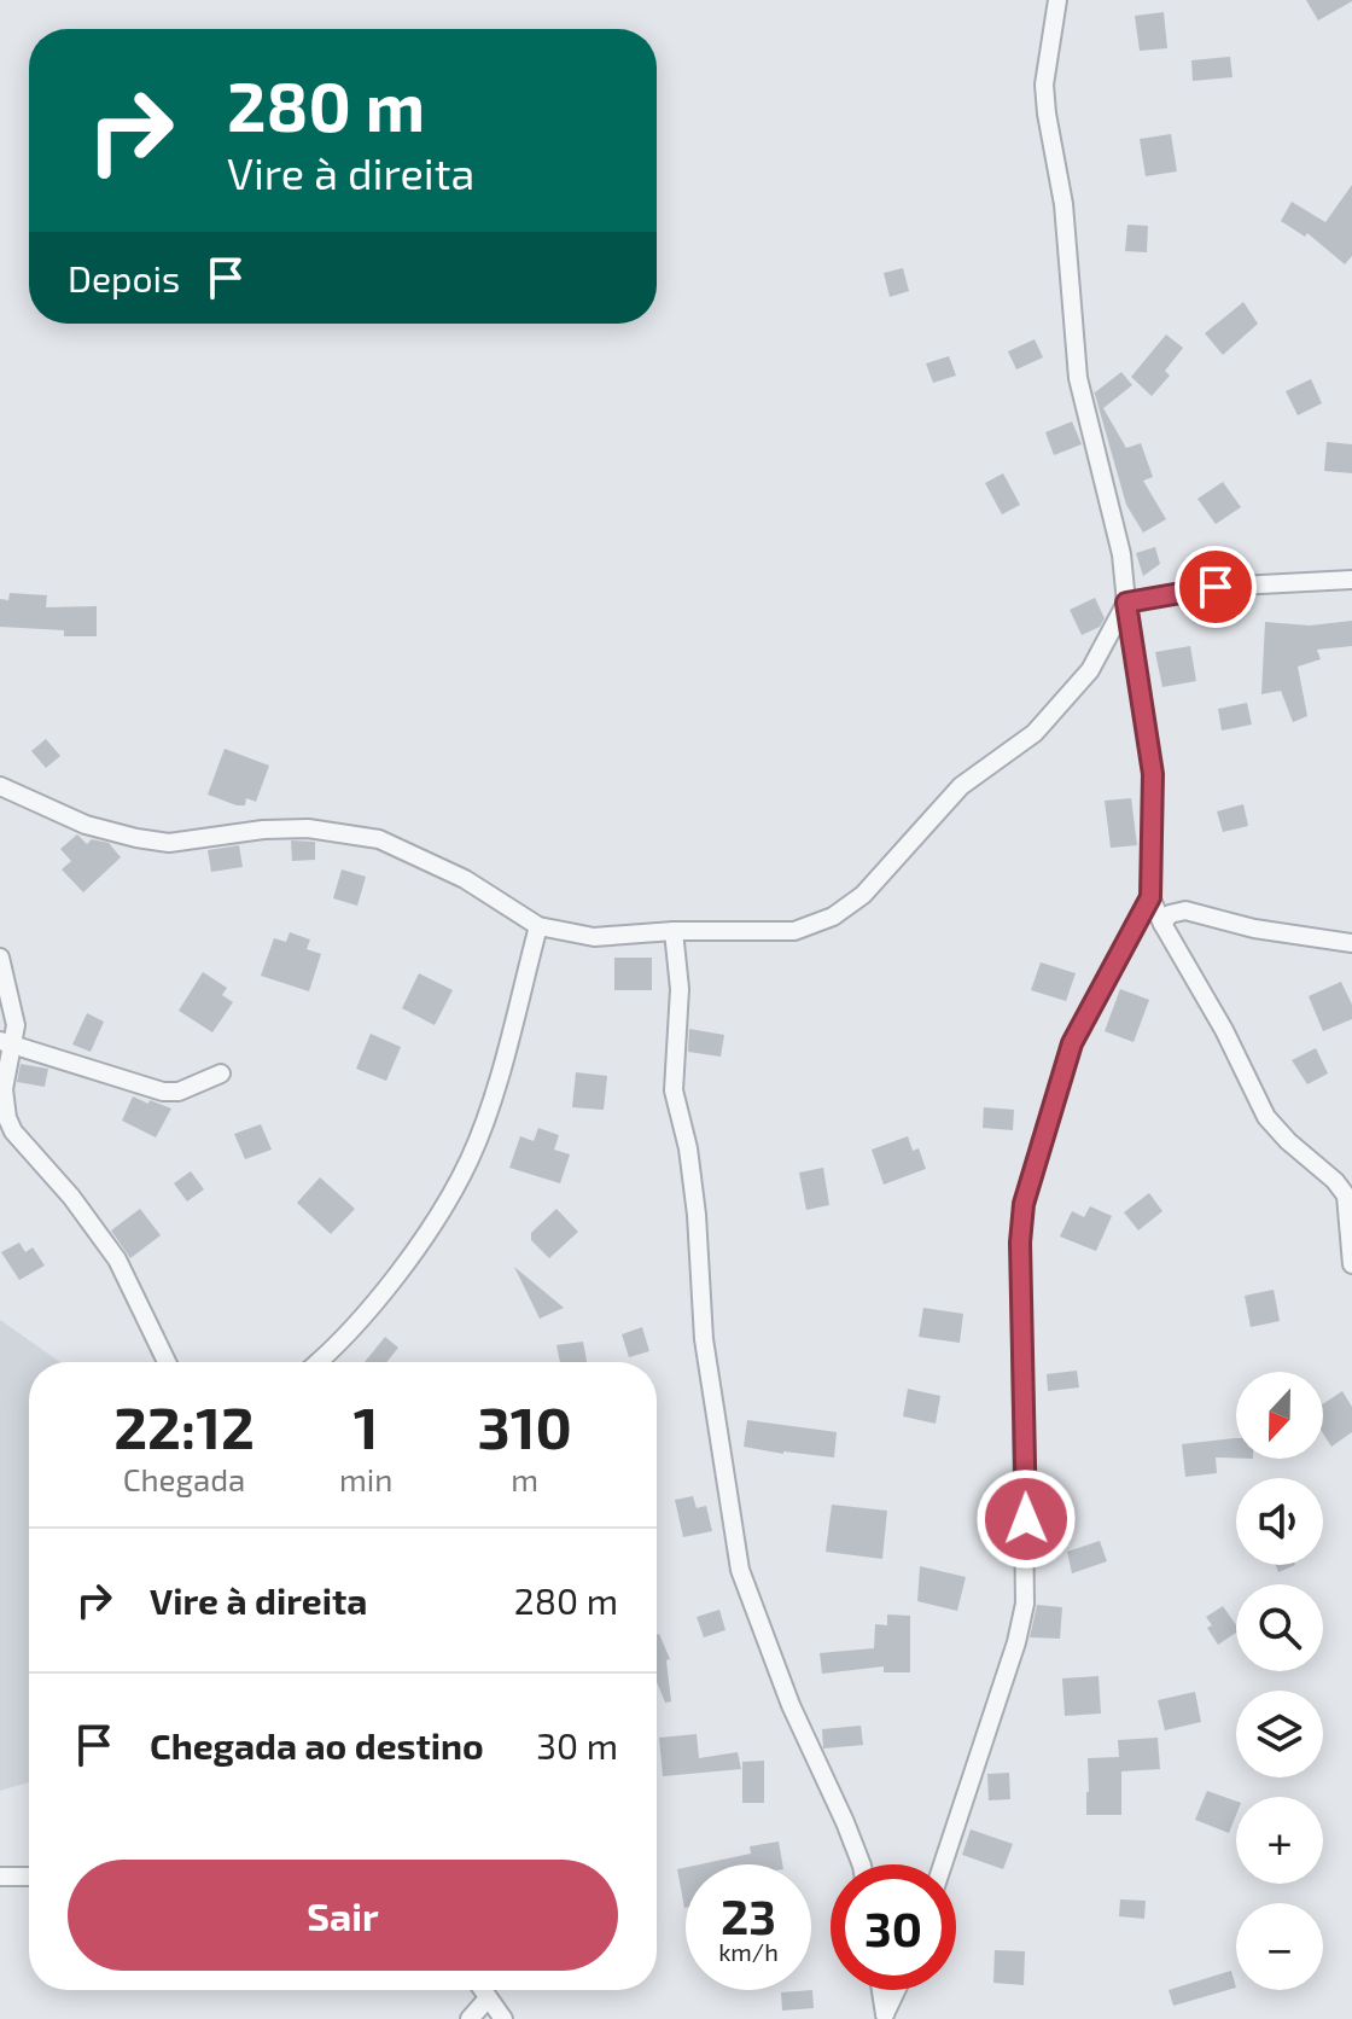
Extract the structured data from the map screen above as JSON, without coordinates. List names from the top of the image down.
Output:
{
  "north": "bottom",
  "page": {
    "turn": ["280 m", "Vire à direita"],
    "then": "Depois",
    "eta": [
      "22:12",
      "Chegada",
      "1",
      "min",
      "310",
      "m"
    ],
    "map_buttons": ["+", "−"],
    "list": [
      {
        "name": "Vire à direita",
        "value": "280 m"
      },
      {
        "name": "Chegada ao destino",
        "value": "30 m"
      }
    ],
    "buttons": "Sair",
    "speed": "23 km/h",
    "limit": "30"
  }
}
